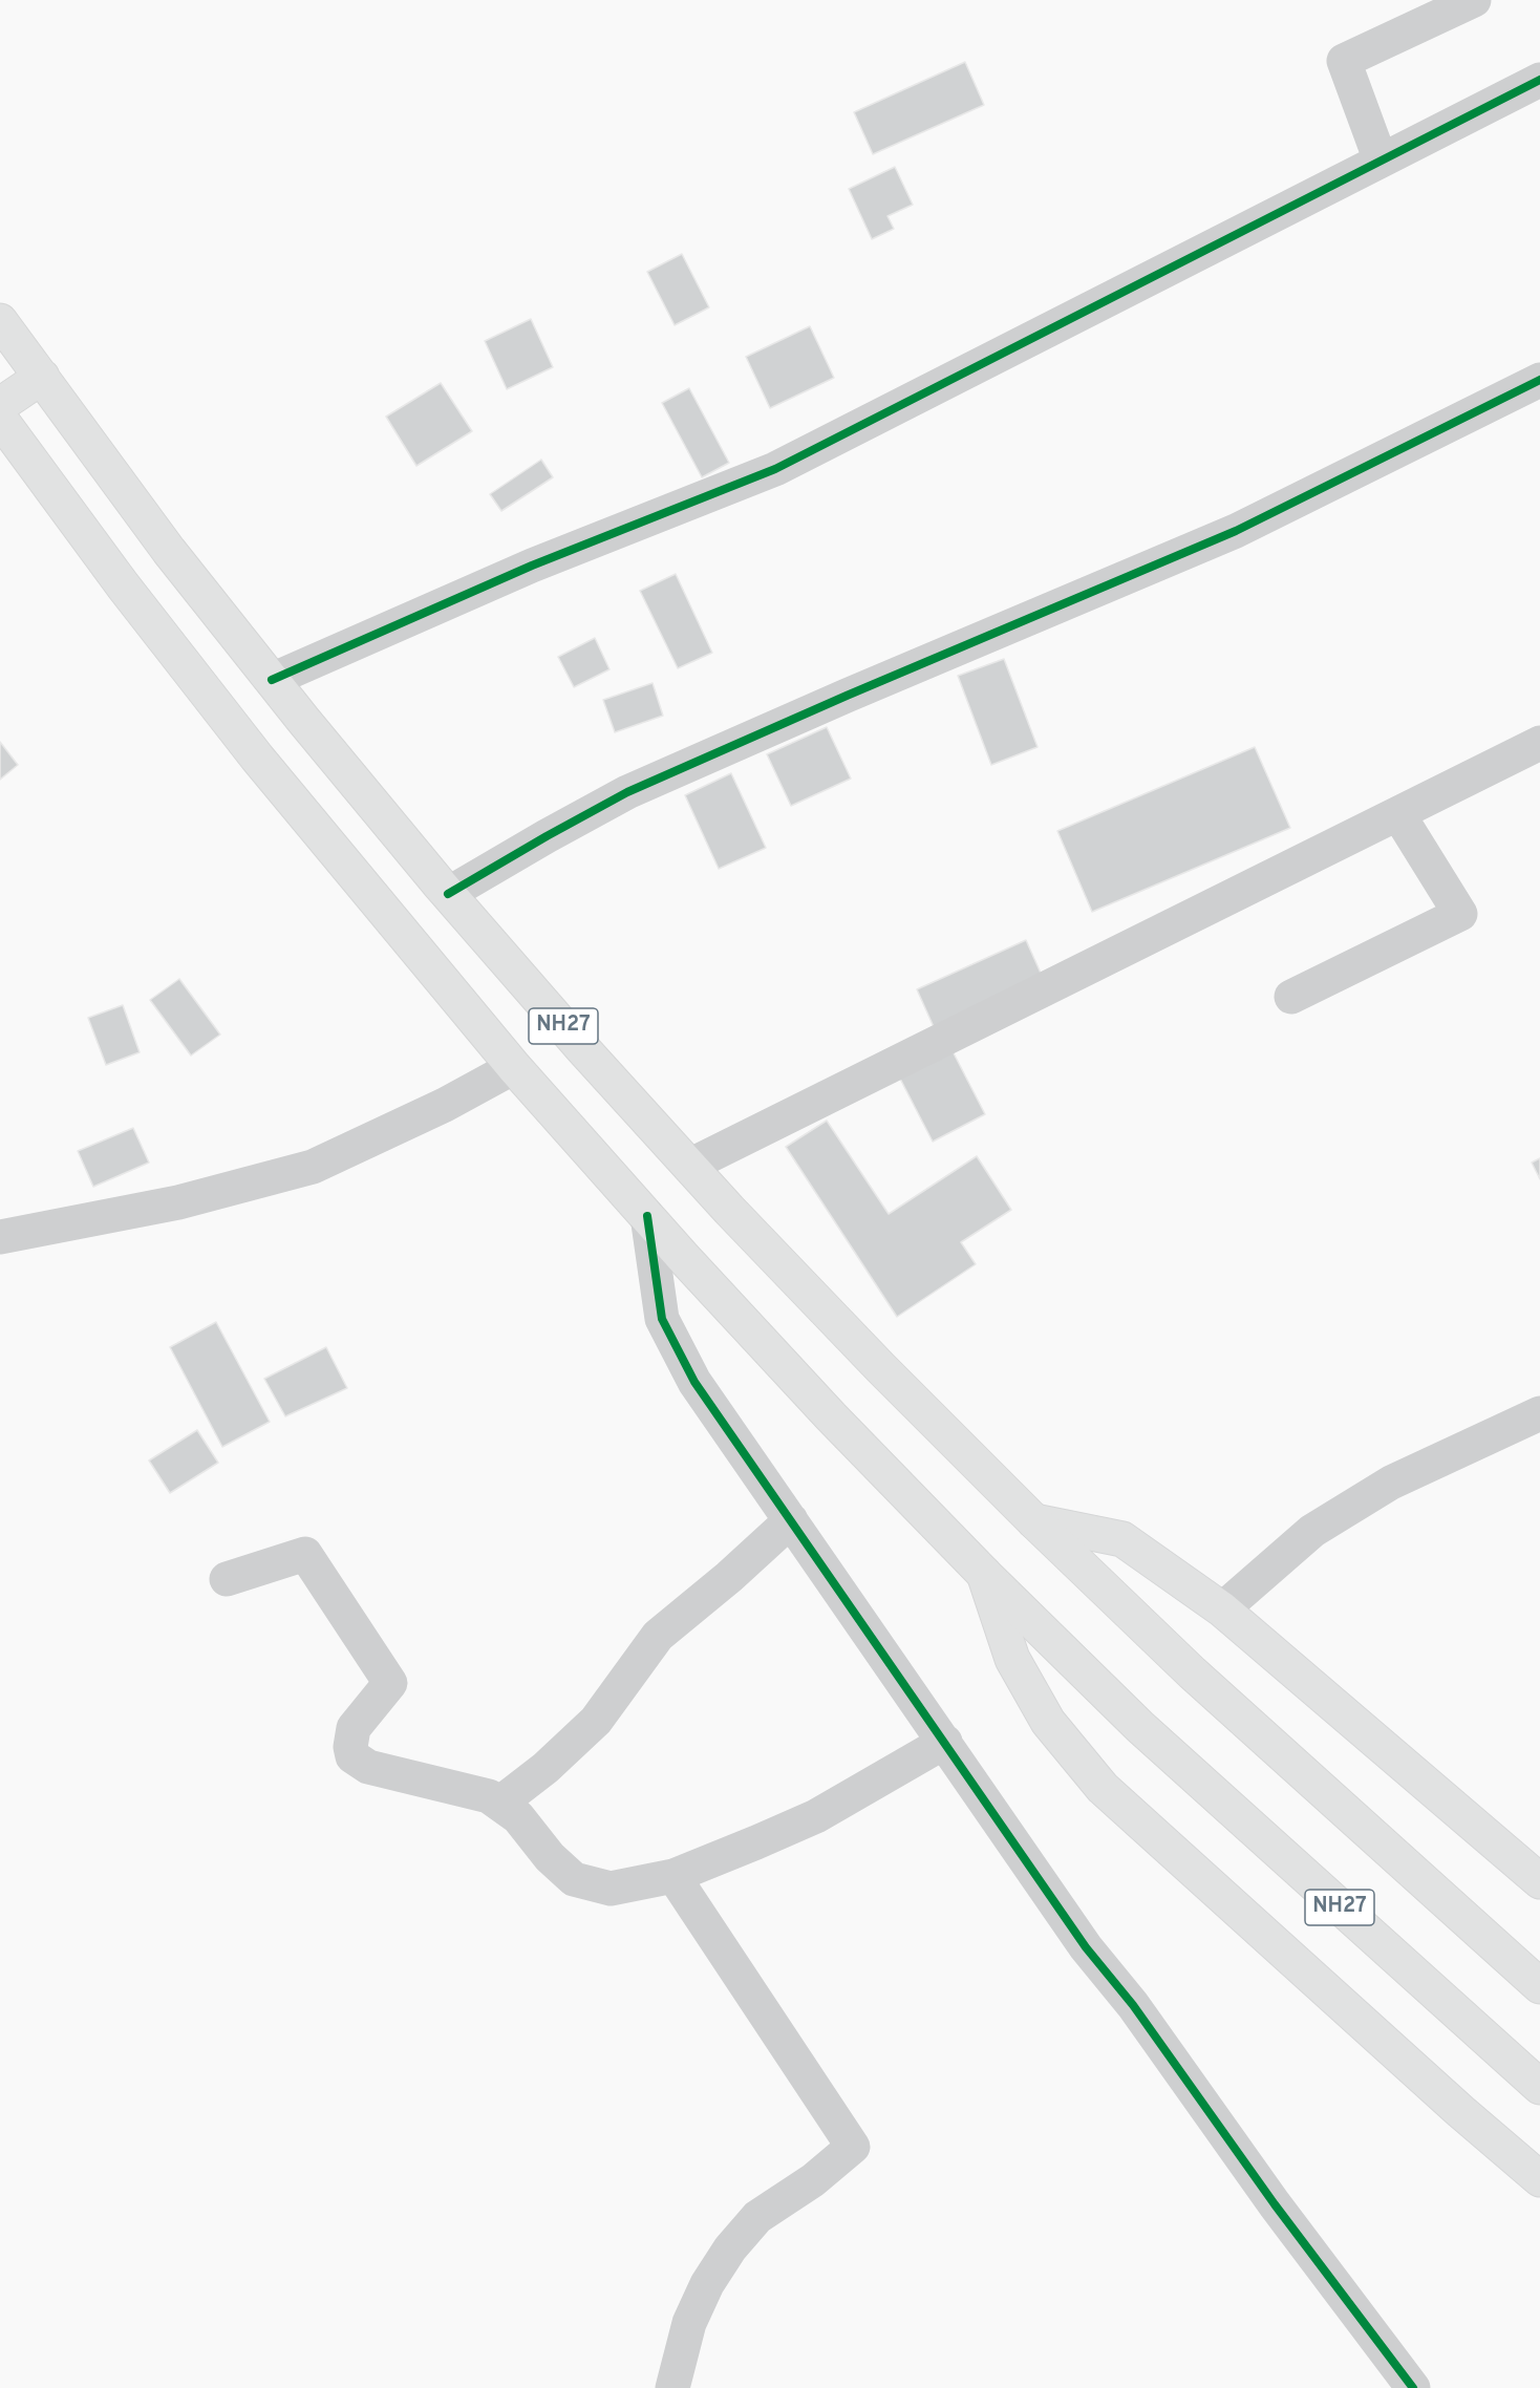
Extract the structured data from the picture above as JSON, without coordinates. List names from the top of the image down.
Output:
{
  "streets": {
    "main road": ["NH27"]
  }
}
